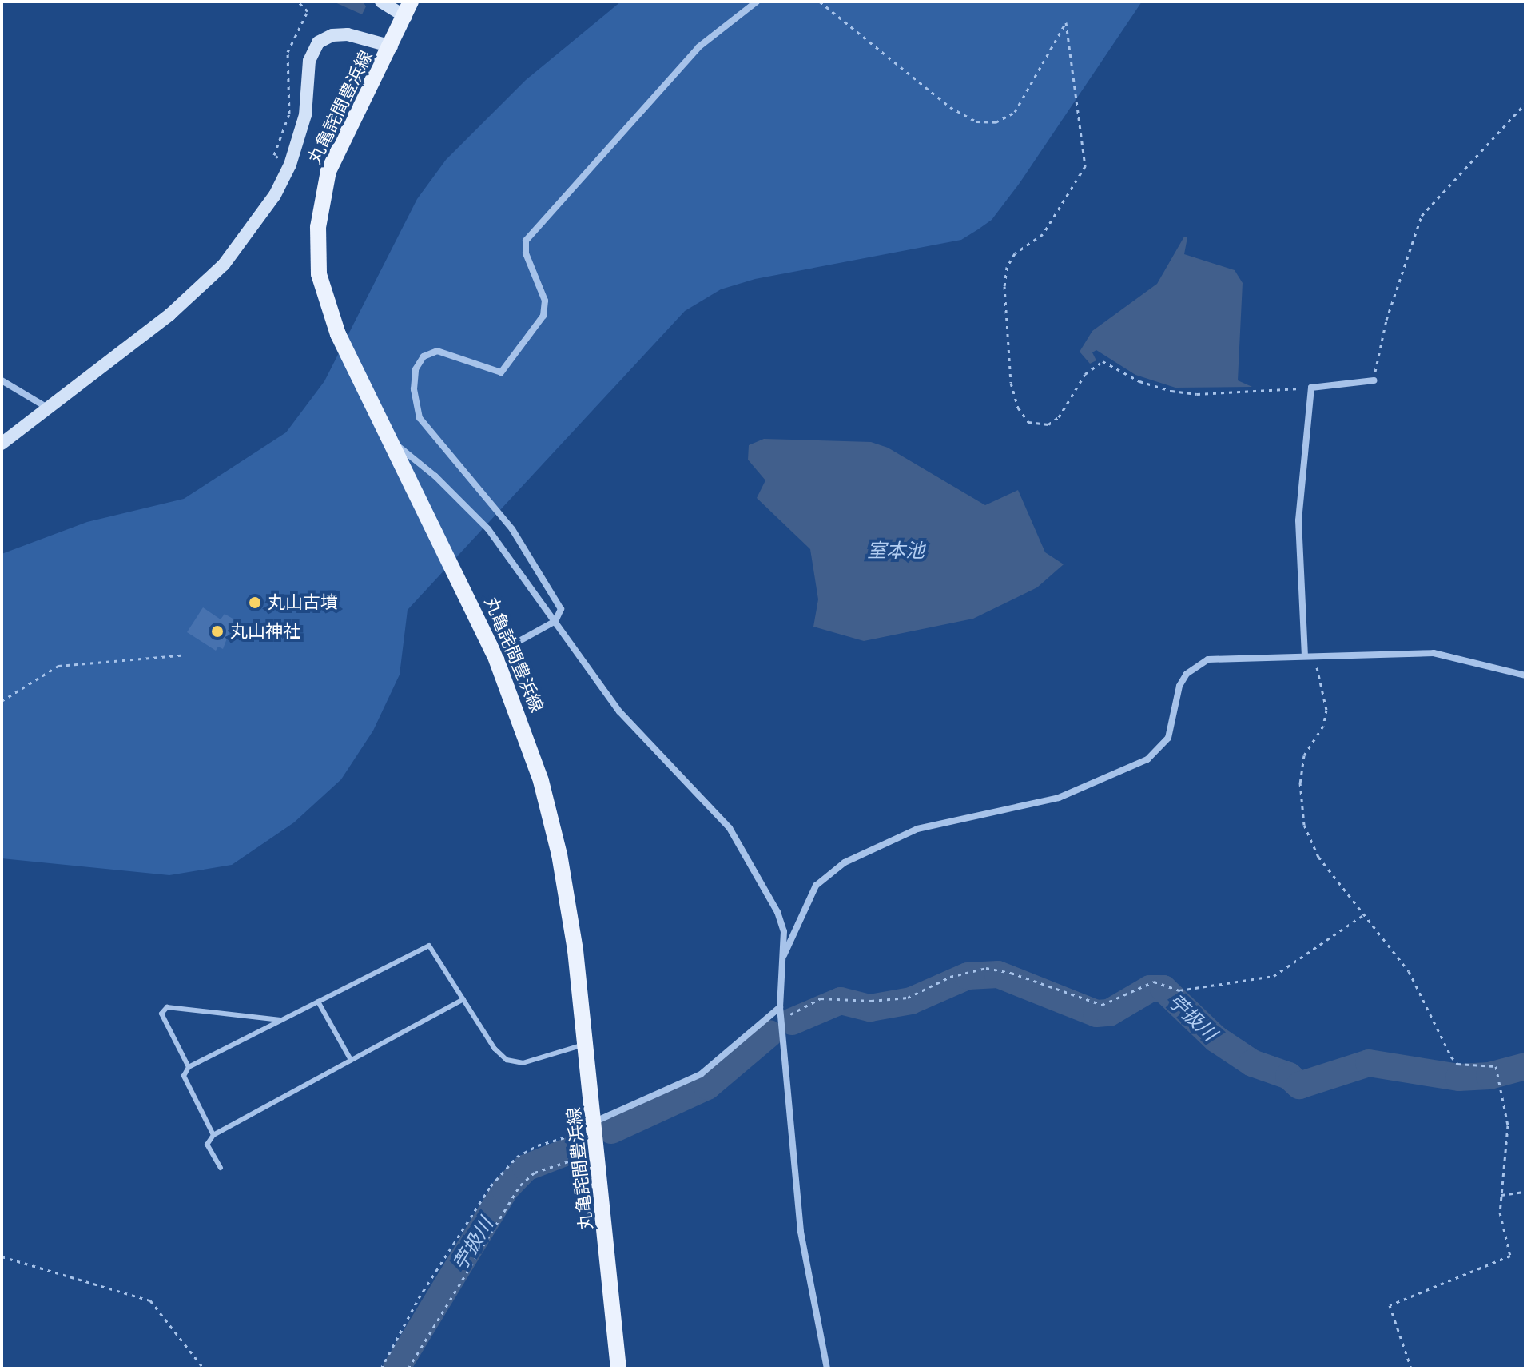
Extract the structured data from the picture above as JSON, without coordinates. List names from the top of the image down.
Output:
{
  "streets": {
    "main road": ["丸亀詫間豊浜線"]
  },
  "water": ["室本池", "苧扱川"],
  "places": ["丸山古墳", "丸山神社"]
}
